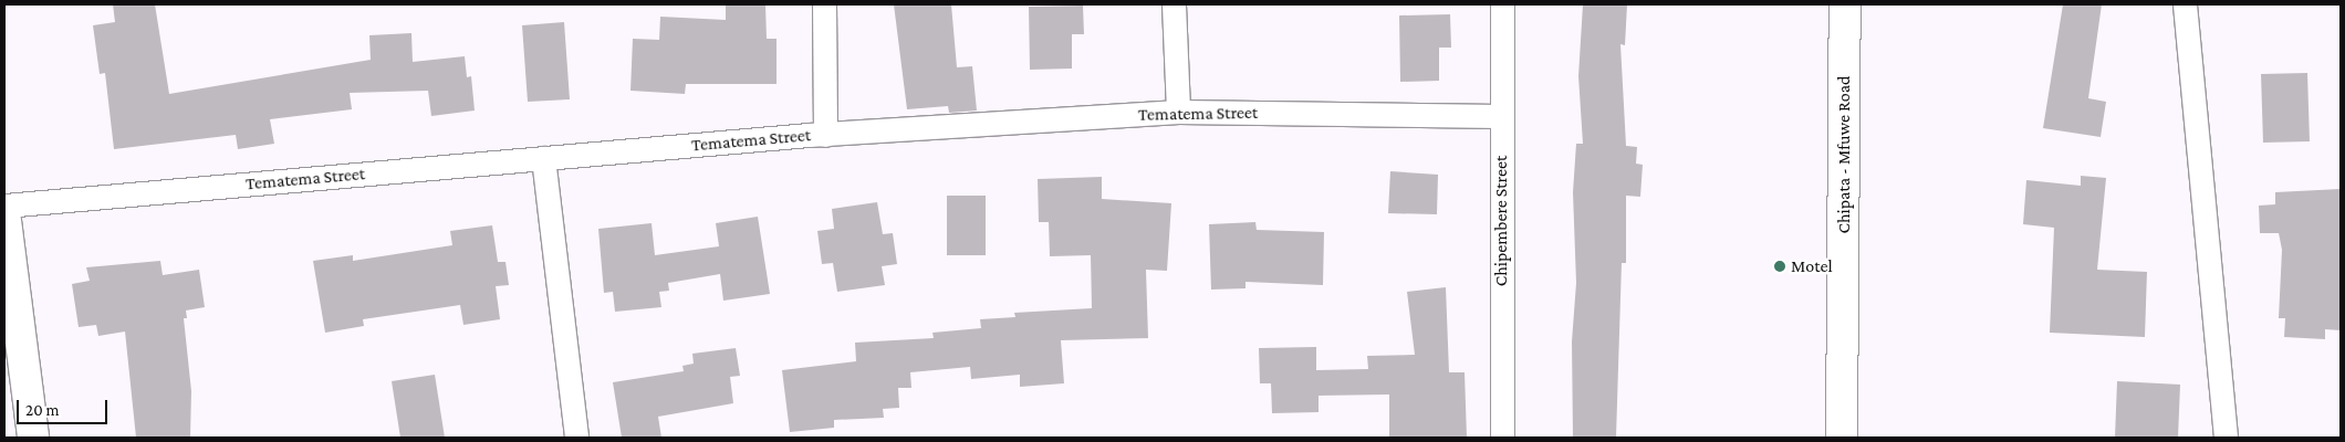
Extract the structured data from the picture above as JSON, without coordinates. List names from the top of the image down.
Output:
{
  "streets": {
    "main road": ["Chipata - Mfuwe Road"],
    "street": ["Tematema Street", "Chipembere Street"]
  },
  "crossings": [
    ["Tematema Street", "Chipembere Street"]
  ],
  "places": ["Motel"],
  "scale_bar": "20 m"
}
